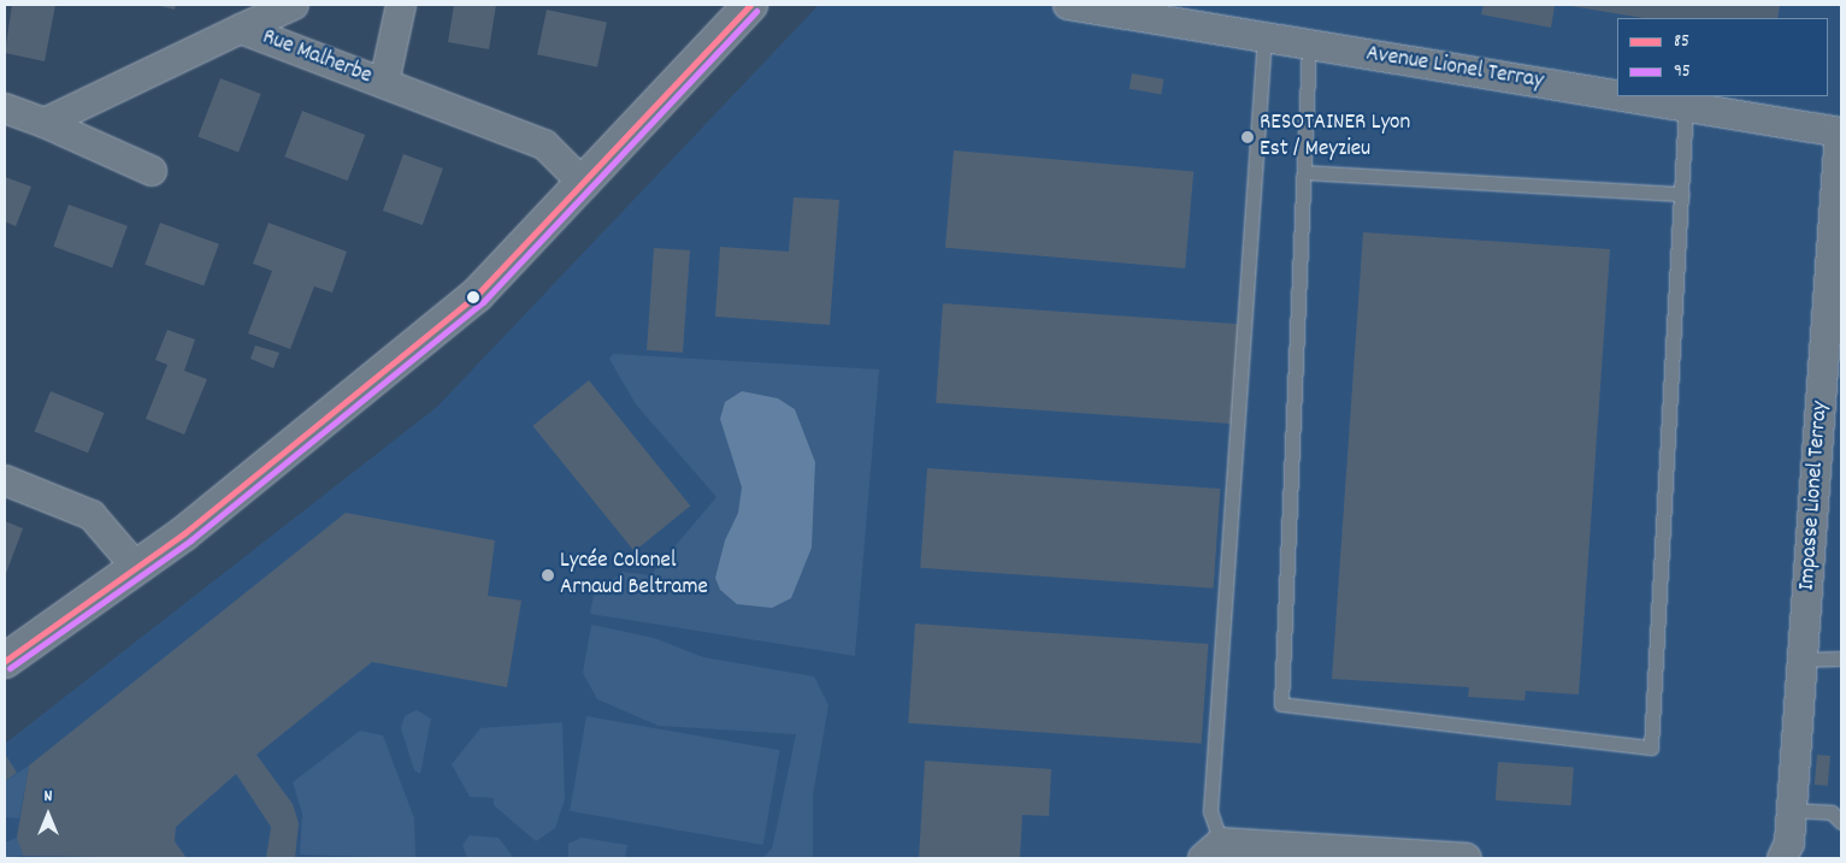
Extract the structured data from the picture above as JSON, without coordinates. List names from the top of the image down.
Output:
{
  "streets": {
    "street": ["Rue Malherbe", "Avenue Lionel Terray", "Impasse Lionel Terray"]
  },
  "crossings": [
    ["Avenue Lionel Terray", "Impasse Lionel Terray"]
  ],
  "places": ["RESOTAINER Lyon Est / Meyzieu", "Lycée Colonel Arnaud Beltrame"],
  "lines": ["transit line 85", "transit line 95"],
  "legend": ["85", "95"],
  "north": "top"
}
